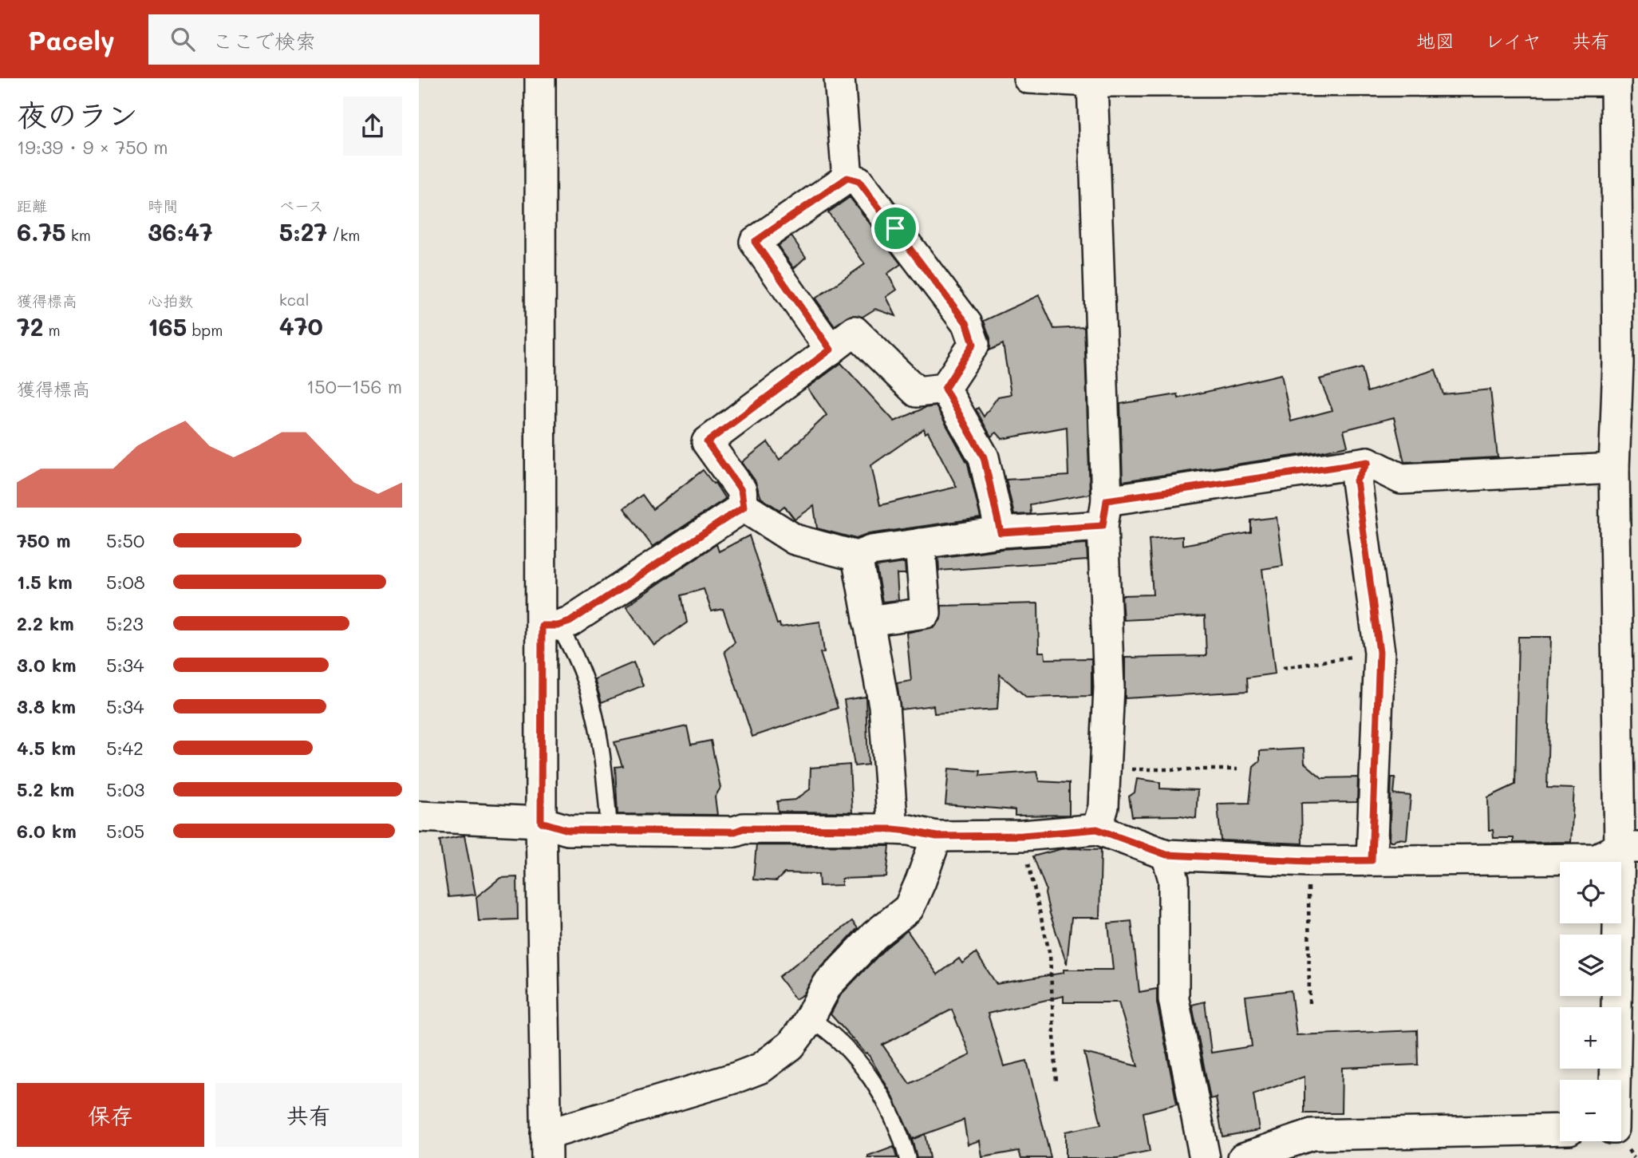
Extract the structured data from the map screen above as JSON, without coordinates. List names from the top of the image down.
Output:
{
  "page": {
    "header": "Pacely",
    "search": "ここで検索",
    "nav": ["地図", "レイヤ", "共有"],
    "heading": ["夜のラン", "19:39 · 9 × 750 m"],
    "stats": [
      ["距離", "6.75 km"],
      ["時間", "36:47"],
      ["ペース", "5:27 /km"],
      ["獲得標高", "72 m"],
      ["心拍数", "165 bpm"],
      ["kcal", "470"]
    ],
    "chart": ["獲得標高", "150–156 m"],
    "list": [
      {
        "name": "750 m",
        "note": "5:50"
      },
      {
        "name": "1.5 km",
        "note": "5:08"
      },
      {
        "name": "2.2 km",
        "note": "5:23"
      },
      {
        "name": "3.0 km",
        "note": "5:34"
      },
      {
        "name": "3.8 km",
        "note": "5:34"
      },
      {
        "name": "4.5 km",
        "note": "5:42"
      },
      {
        "name": "5.2 km",
        "note": "5:03"
      },
      {
        "name": "6.0 km",
        "note": "5:05"
      }
    ],
    "map_buttons": ["+", "−"],
    "buttons": ["保存", "共有"]
  }
}
